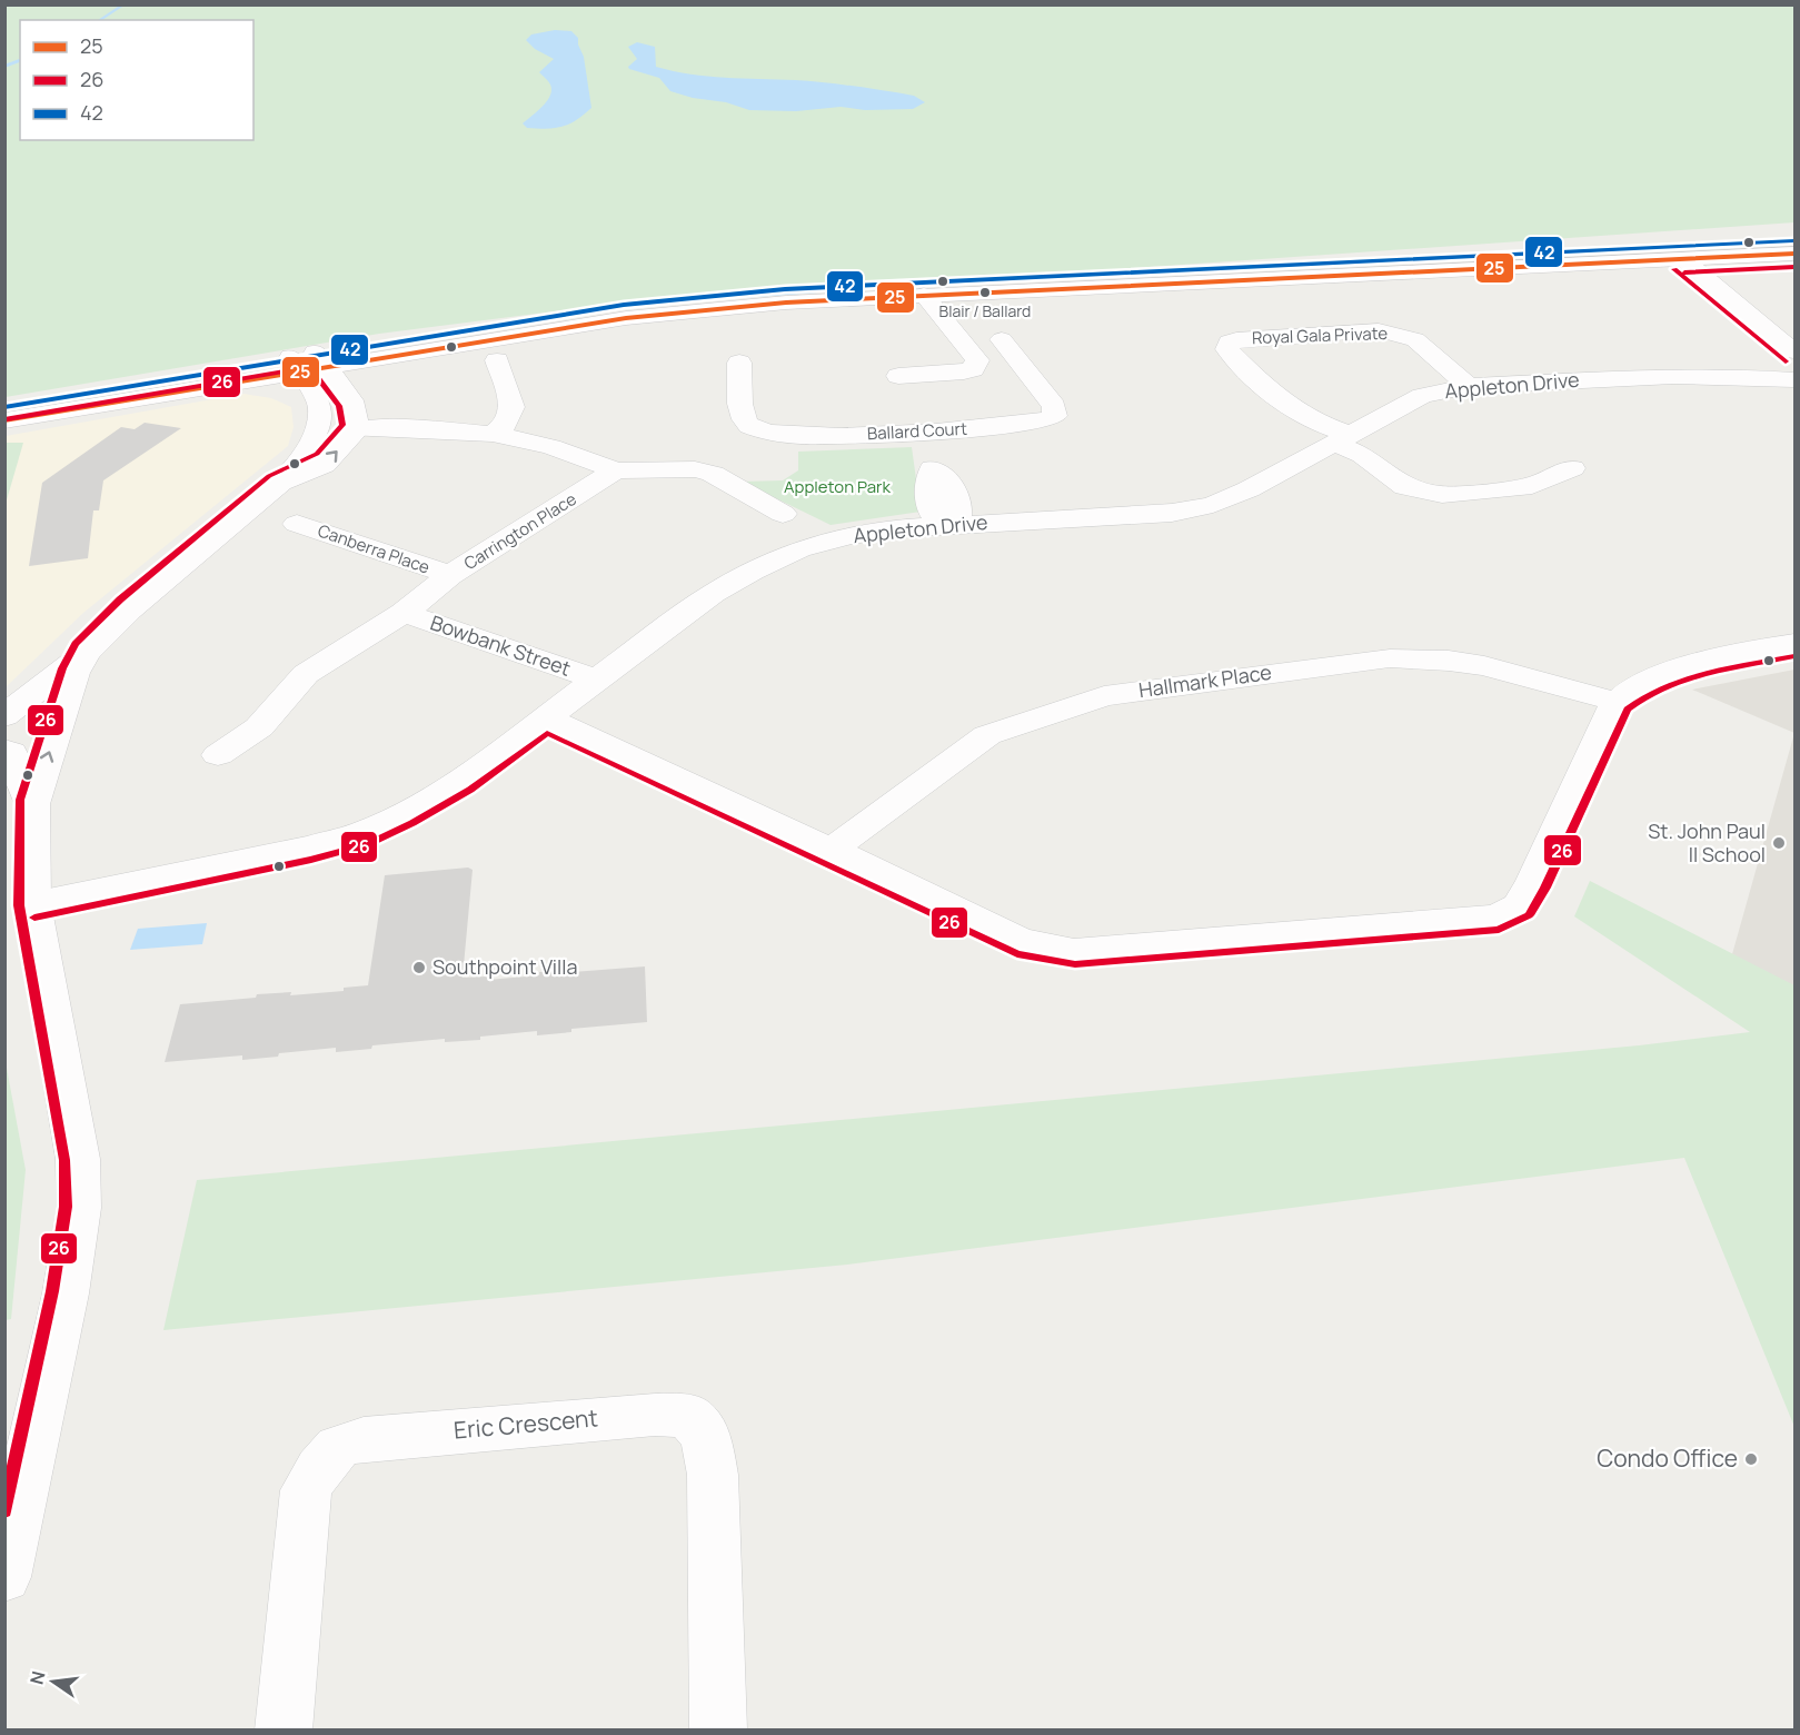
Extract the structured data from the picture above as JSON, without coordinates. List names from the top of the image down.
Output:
{
  "streets": {
    "street": [
      "Royal Gala Private",
      "Appleton Drive",
      "Ballard Court",
      "Carrington Place",
      "Canberra Place",
      "Bowbank Street",
      "Hallmark Place",
      "Eric Crescent"
    ]
  },
  "crossings": [
    ["Royal Gala Private", "Appleton Drive"],
    ["Appleton Drive", "Bowbank Street"],
    ["Carrington Place", "Canberra Place"],
    ["Carrington Place", "Bowbank Street"]
  ],
  "parks": ["Appleton Park"],
  "places": [
    "Blair / Ballard",
    "St. John Paul II School",
    "Southpoint Villa",
    "Condo Office"
  ],
  "lines": ["transit line 42", "transit line 25", "transit line 26"],
  "legend": ["25", "26", "42"],
  "north": "left"
}
